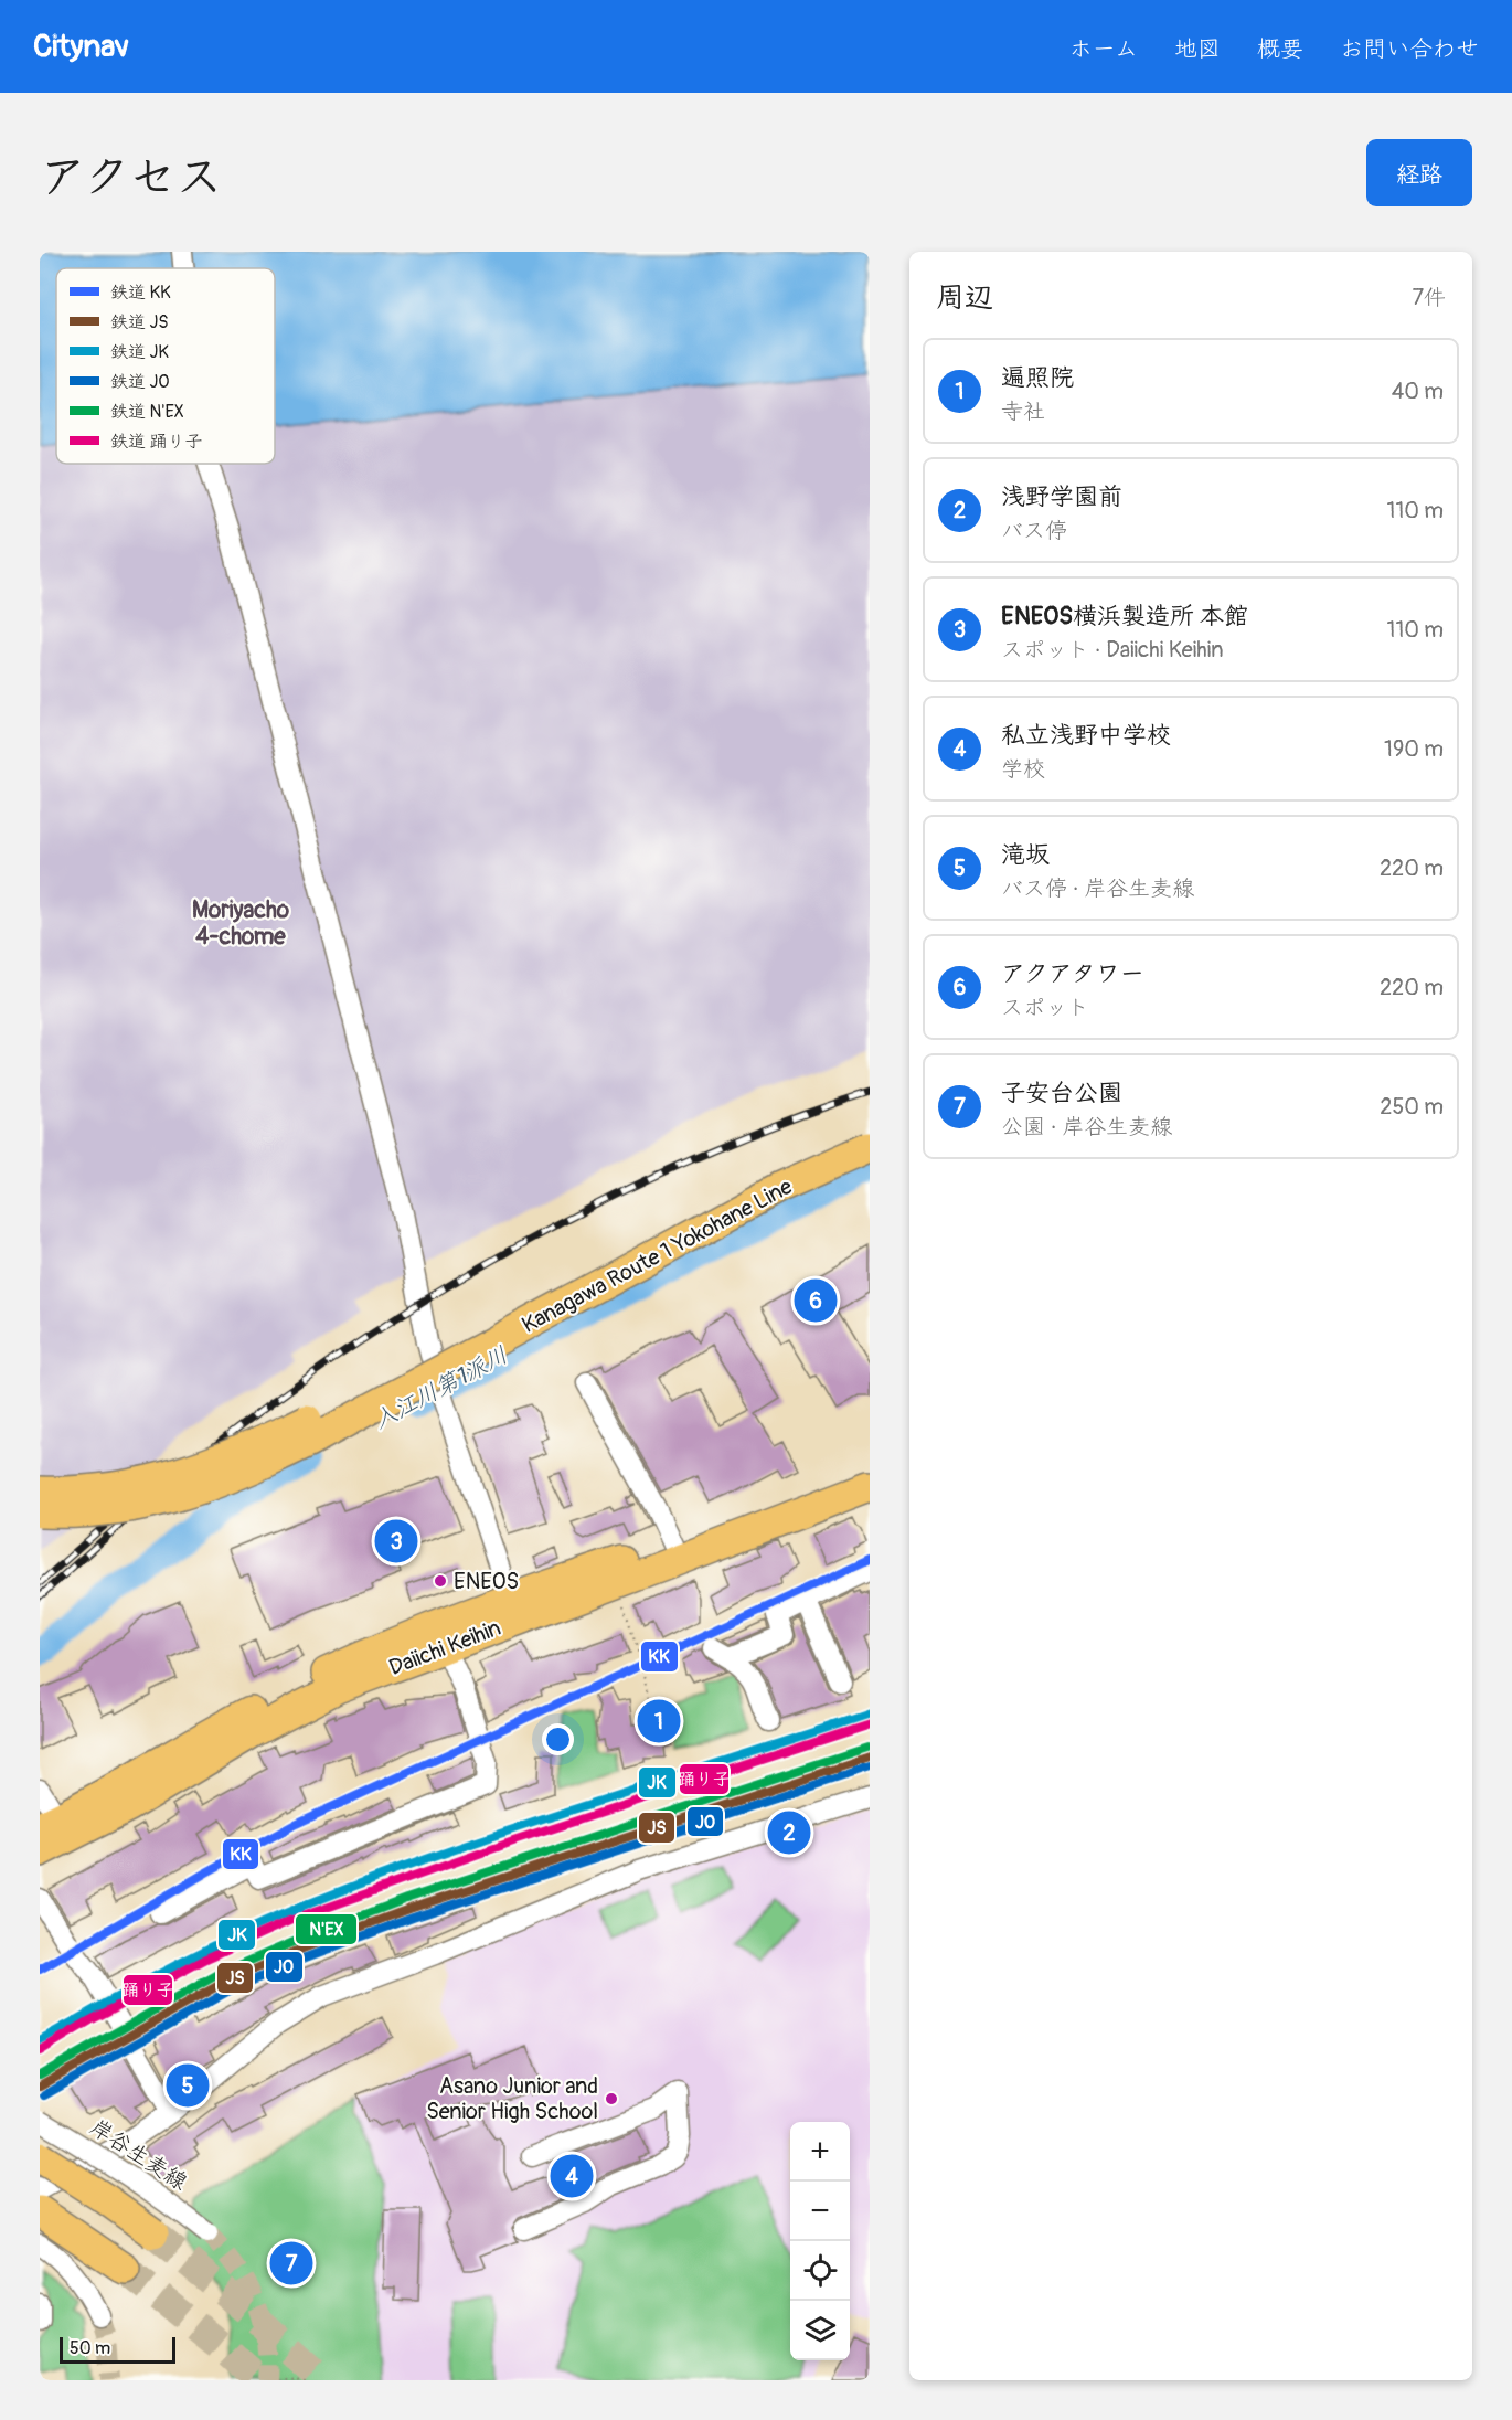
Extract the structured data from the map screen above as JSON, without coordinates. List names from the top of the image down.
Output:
{
  "streets": {
    "highway": ["Kanagawa Route 1 Yokohane Line", "Daiichi Keihin"],
    "street": ["岸谷生麦線"]
  },
  "districts": ["Moriyacho 4-chome"],
  "water": ["入江川第1派川"],
  "places": ["ENEOS", "Asano Junior and Senior High School"],
  "lines": [
    "rail line KK",
    "rail line JK",
    "rail line 踊り子",
    "rail line N'EX",
    "rail line JS",
    "rail line JO"
  ],
  "legend": [
    "鉄道 KK",
    "鉄道 JS",
    "鉄道 JK",
    "鉄道 JO",
    "鉄道 N'EX",
    "鉄道 踊り子"
  ],
  "scale_bar": "50 m",
  "page": {
    "header": "Citynav",
    "nav": [
      "ホーム",
      "地図",
      "概要",
      "お問い合わせ"
    ],
    "title": "アクセス",
    "buttons": "経路",
    "heading": ["周辺", "7件"],
    "list": [
      {
        "mark": "1",
        "name": "遍照院",
        "note": "寺社",
        "value": "40 m"
      },
      {
        "mark": "2",
        "name": "浅野学園前",
        "note": "バス停",
        "value": "110 m"
      },
      {
        "mark": "3",
        "name": "ENEOS横浜製造所 本館",
        "note": "スポット · Daiichi Keihin",
        "value": "110 m"
      },
      {
        "mark": "4",
        "name": "私立浅野中学校",
        "note": "学校",
        "value": "190 m"
      },
      {
        "mark": "5",
        "name": "滝坂",
        "note": "バス停 · 岸谷生麦線",
        "value": "220 m"
      },
      {
        "mark": "6",
        "name": "アクアタワー",
        "note": "スポット",
        "value": "220 m"
      },
      {
        "mark": "7",
        "name": "子安台公園",
        "note": "公園 · 岸谷生麦線",
        "value": "250 m"
      }
    ],
    "pins": [
      "6",
      "3",
      "1",
      "2",
      "5",
      "4",
      "7"
    ],
    "map_buttons": ["+", "−"],
    "scale": "50 m"
  }
}
